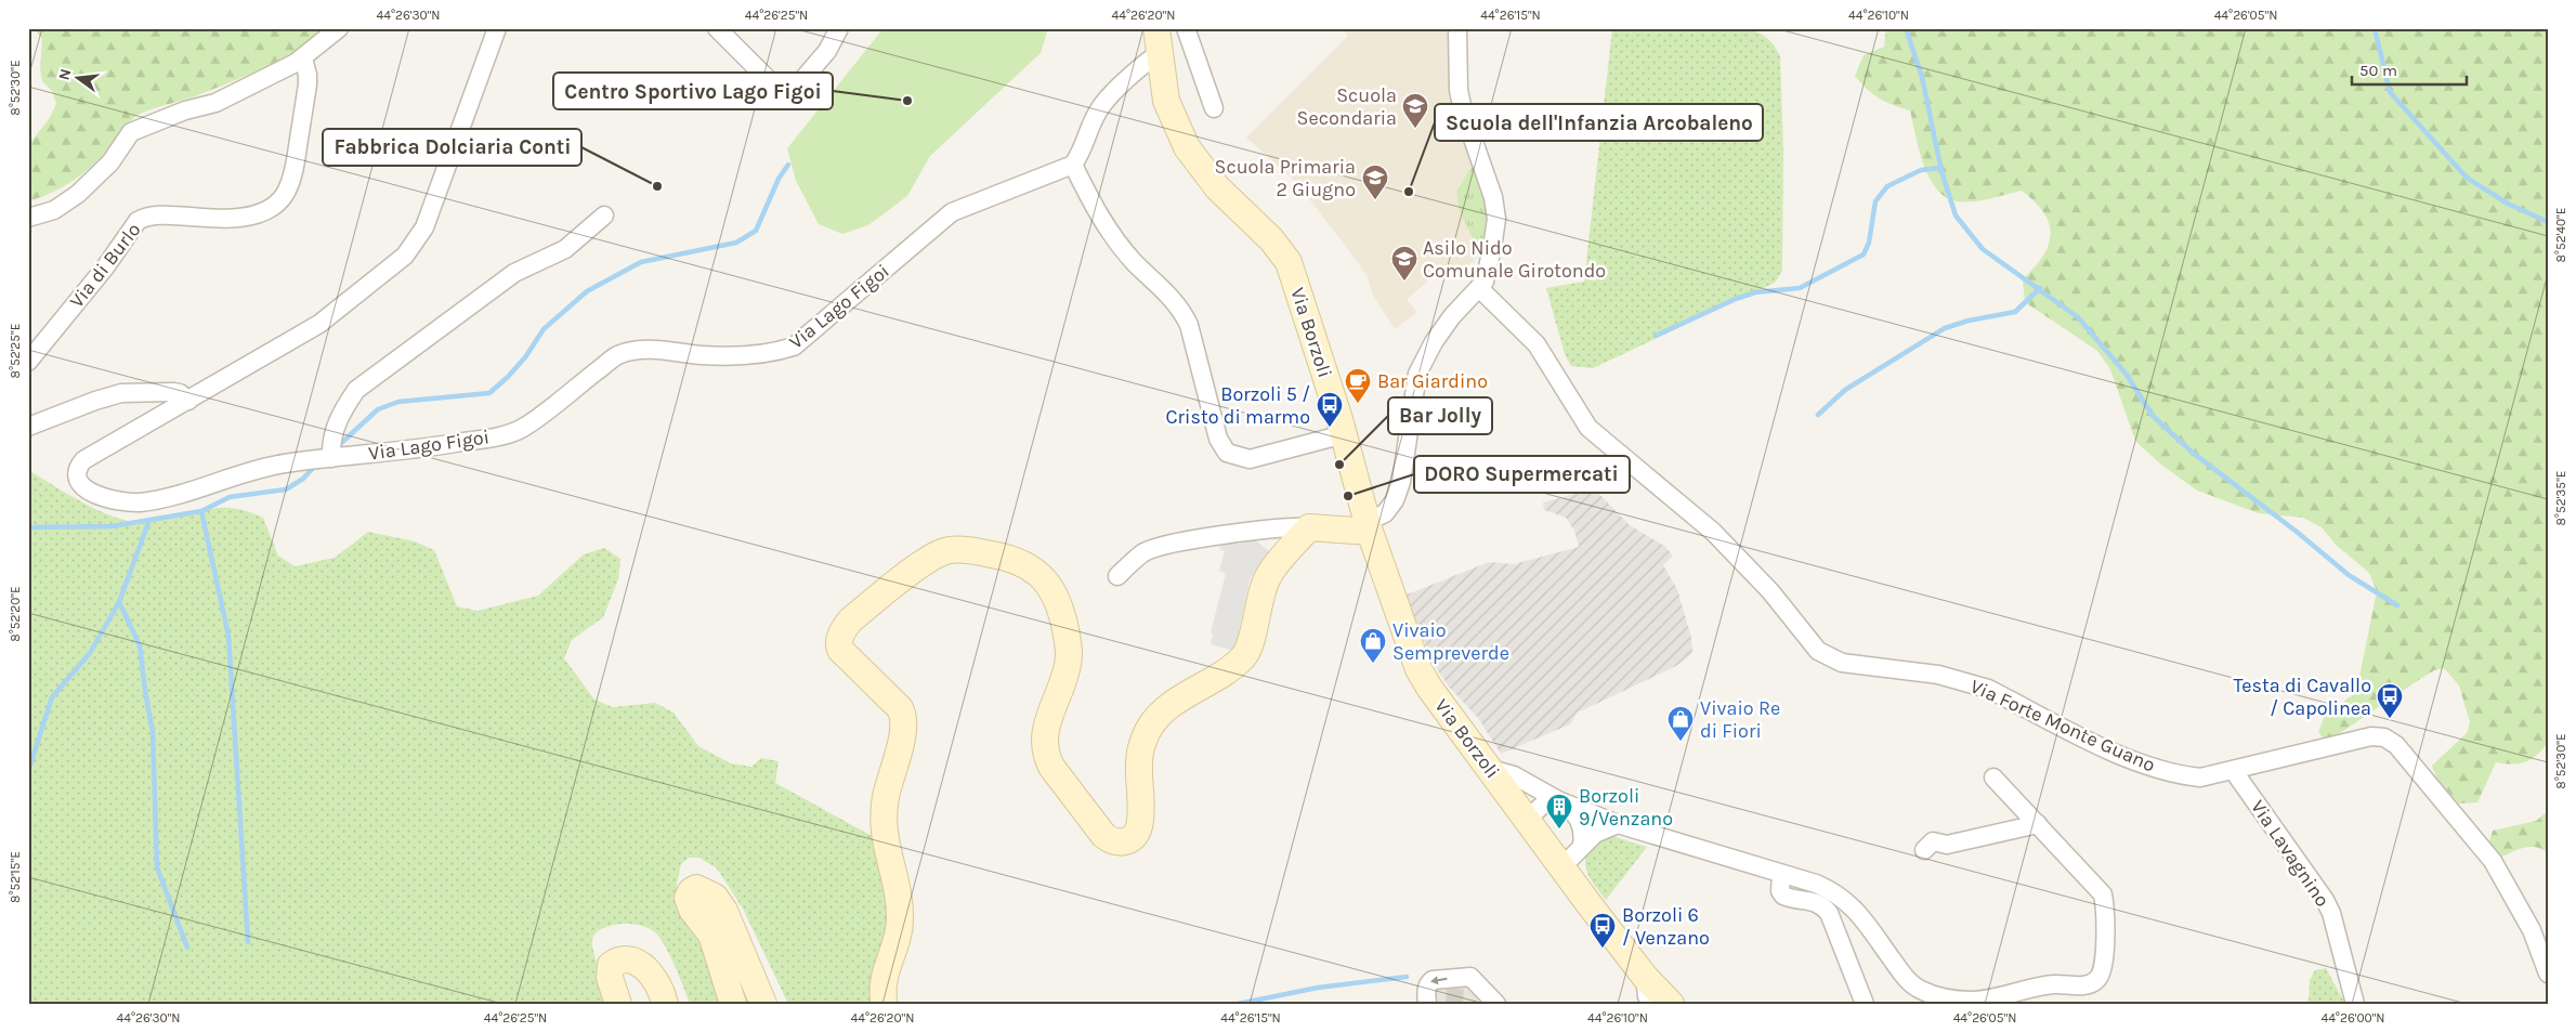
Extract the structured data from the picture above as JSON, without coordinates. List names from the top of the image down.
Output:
{
  "streets": {
    "street": [
      "Via di Burlo",
      "Via Lago Figoi",
      "Via Borzoli",
      "Via Forte Monte Guano",
      "Via Lavagnino"
    ]
  },
  "crossings": [
    ["Via Forte Monte Guano", "Via Lavagnino"]
  ],
  "places": {
    "other": [
      "Centro Sportivo Lago Figoi",
      "Fabbrica Dolciaria Conti",
      "Scuola dell'Infanzia Arcobaleno",
      "Bar Jolly",
      "DORO Supermercati"
    ],
    "school or university": ["Scuola Secondaria", "Scuola Primaria 2 Giugno", "Asilo Nido Comunale Girotondo"],
    "cafe": ["Bar Giardino"],
    "bus stop": ["Borzoli 5 / Cristo di marmo", "Testa di Cavallo / Capolinea", "Borzoli 6 / Venzano"],
    "shop": ["Vivaio Sempreverde", "Vivaio Re di Fiori"],
    "building": ["Borzoli 9/Venzano"]
  },
  "scale_bar": "50 m",
  "north": "left",
  "coordinates": [
    "44°26'30\"N",
    "44°26'25\"N",
    "44°26'20\"N",
    "44°26'15\"N",
    "44°26'10\"N",
    "44°26'05\"N",
    "8°52'30\"E",
    "8°52'40\"E",
    "8°52'25\"E",
    "8°52'35\"E",
    "8°52'20\"E",
    "8°52'15\"E",
    "44°26'00\"N"
  ]
}
